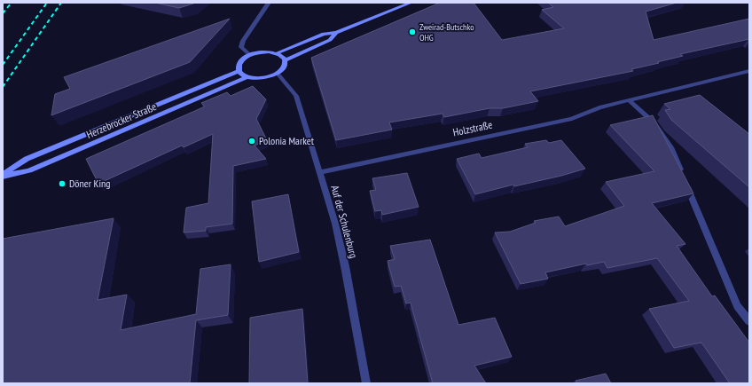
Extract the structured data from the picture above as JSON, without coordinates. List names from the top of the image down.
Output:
{
  "streets": {
    "main road": ["Herzebrocker Straße"],
    "street": ["Holzstraße", "Auf der Schulenburg"]
  },
  "crossings": [
    ["Holzstraße", "Auf der Schulenburg"]
  ],
  "places": ["Zweirad-Butschko OHG", "Polonia Market", "Döner King"]
}
